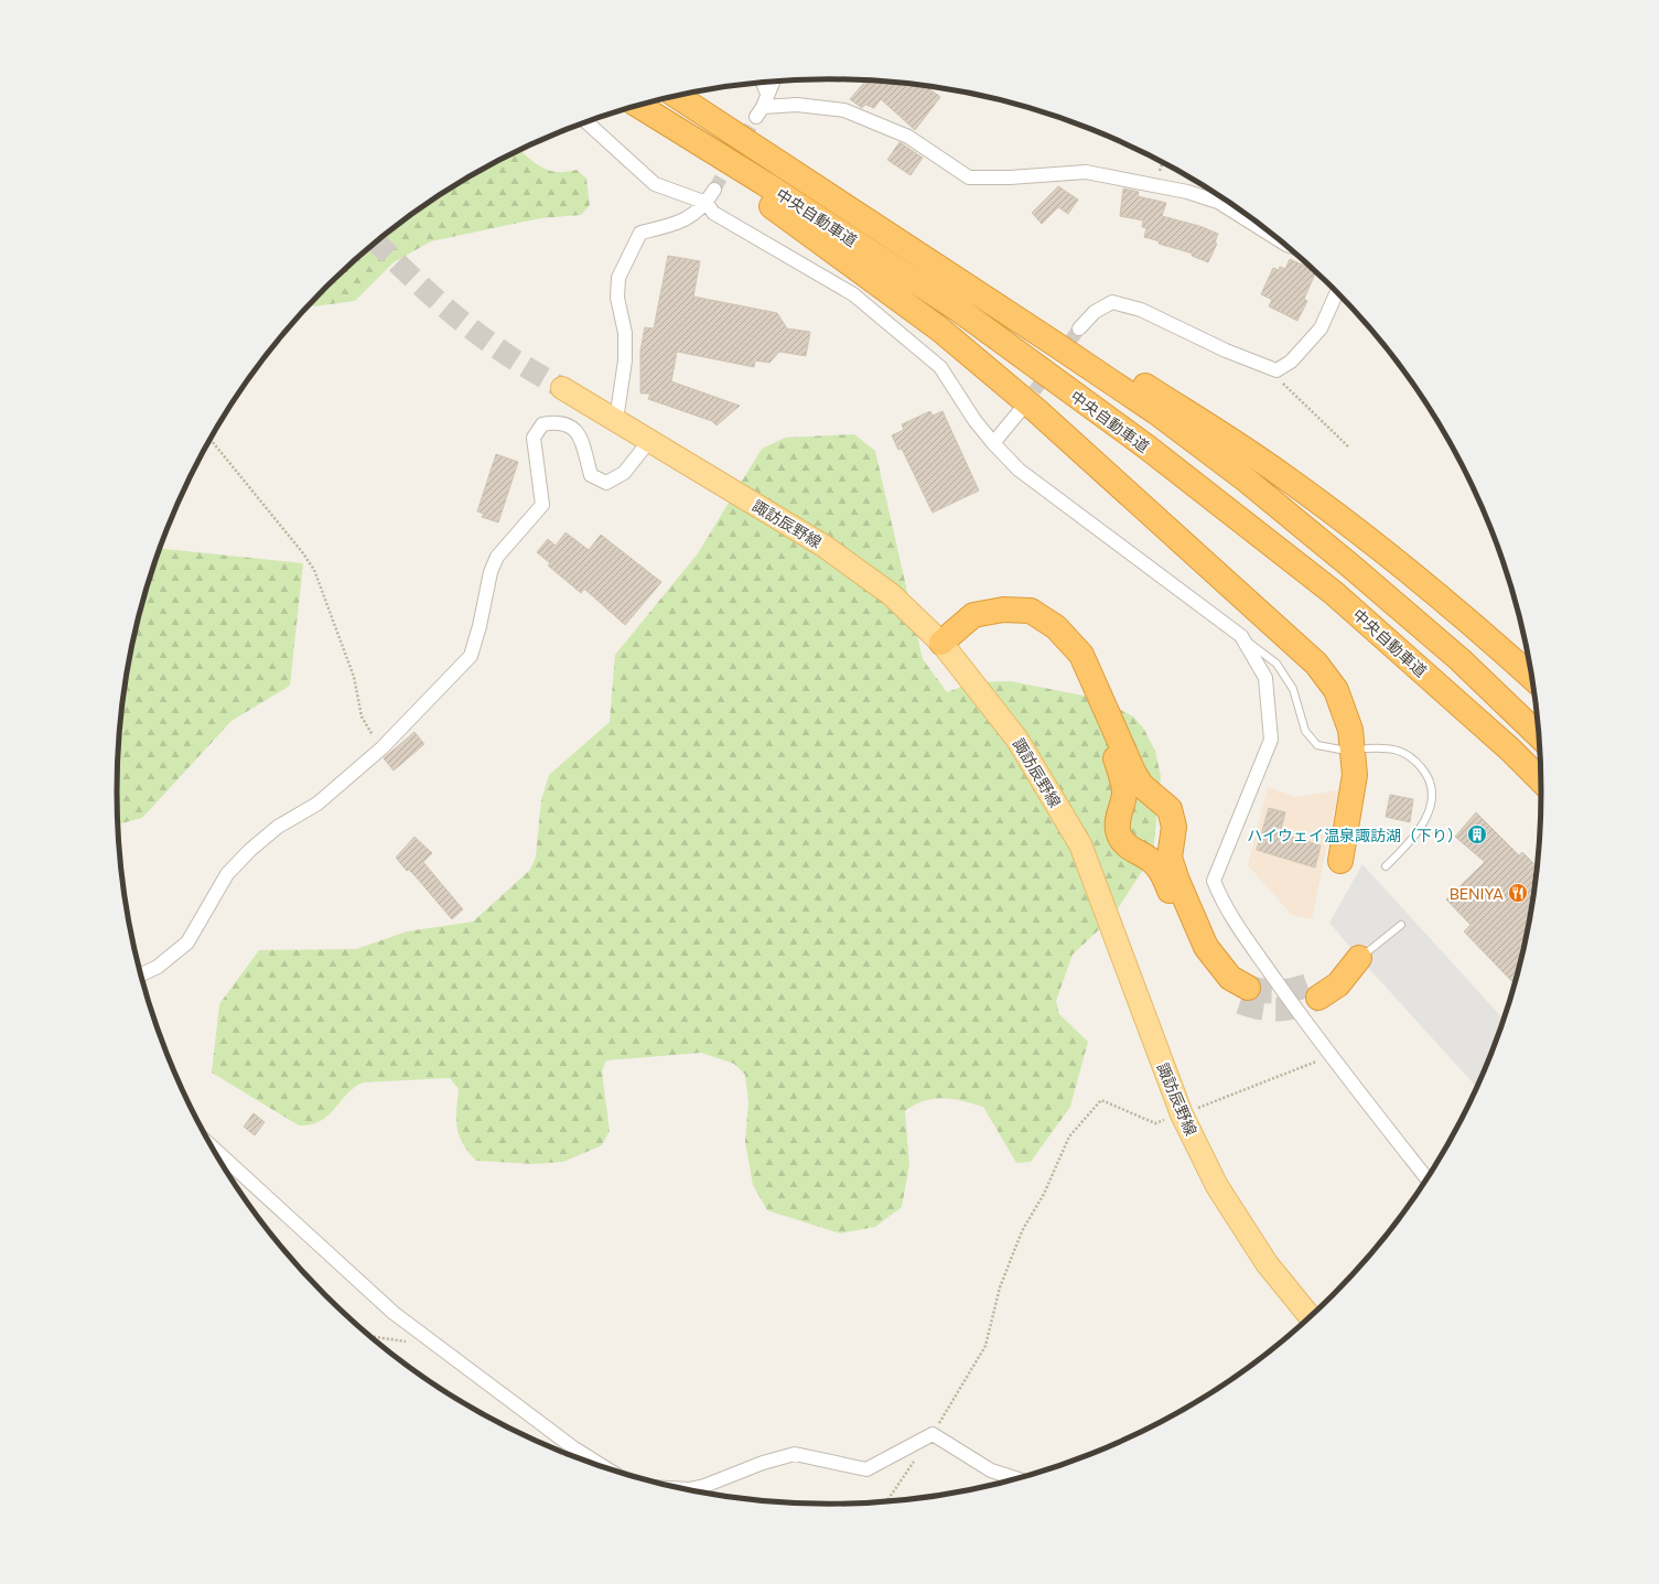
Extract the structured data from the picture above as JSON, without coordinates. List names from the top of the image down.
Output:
{
  "streets": {
    "highway": ["中央自動車道"],
    "main road": ["諏訪辰野線"]
  },
  "places": {
    "building": ["ハイウェイ温泉諏訪湖（下り）"],
    "restaurant": ["BENIYA"]
  }
}
